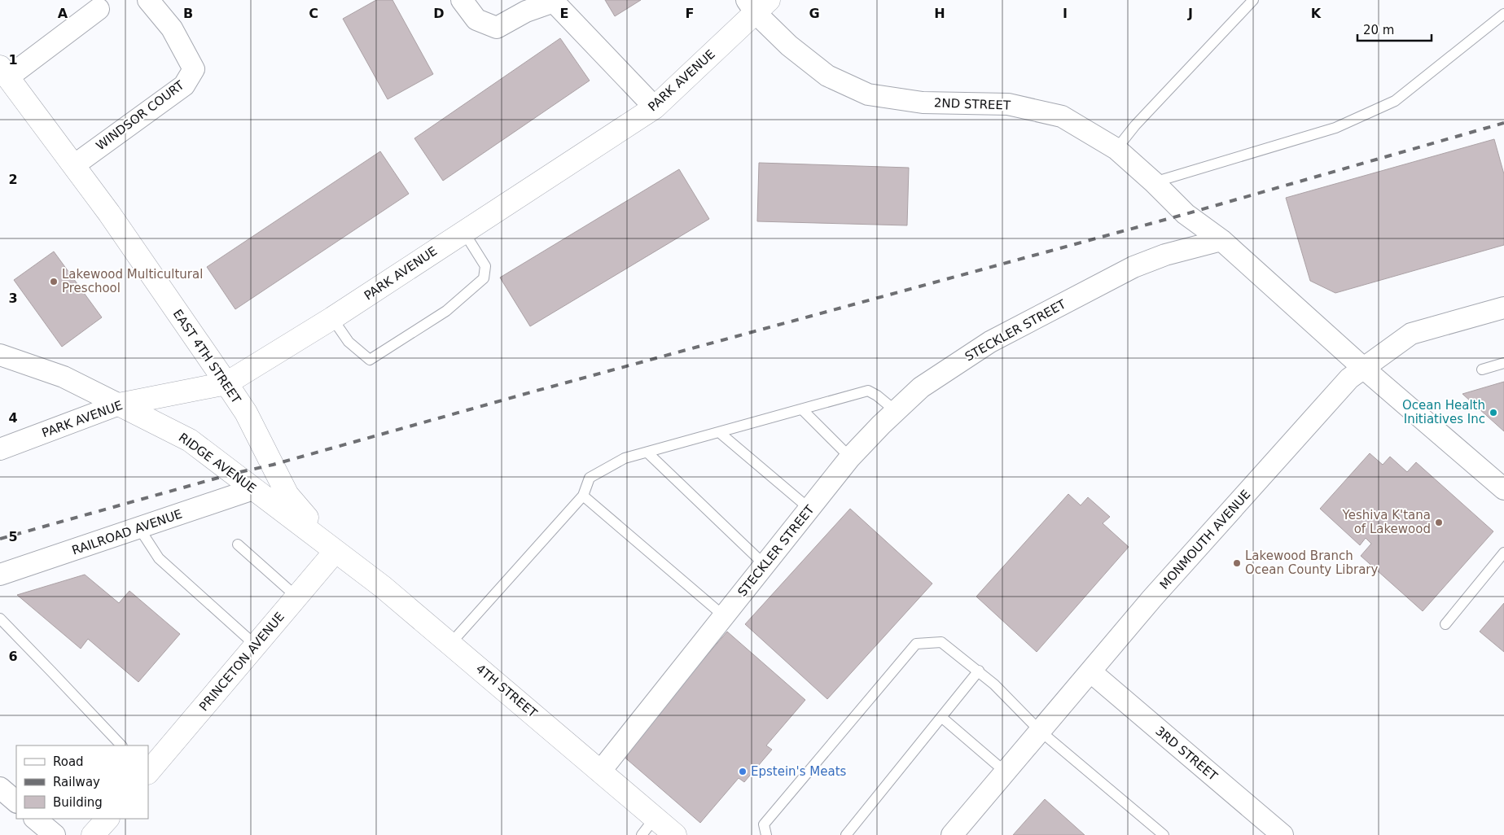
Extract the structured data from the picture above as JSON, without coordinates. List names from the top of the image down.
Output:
{
  "streets": {
    "street": [
      "PARK AVENUE",
      "2ND STREET",
      "WINDSOR COURT",
      "STECKLER STREET",
      "EAST 4TH STREET",
      "RIDGE AVENUE",
      "RAILROAD AVENUE",
      "MONMOUTH AVENUE",
      "PRINCETON AVENUE",
      "4TH STREET",
      "3RD STREET"
    ]
  },
  "crossings": [
    ["PARK AVENUE", "2ND STREET"],
    ["PARK AVENUE", "EAST 4TH STREET"],
    ["PARK AVENUE", "RIDGE AVENUE"],
    ["2ND STREET", "STECKLER STREET"],
    ["WINDSOR COURT", "EAST 4TH STREET"],
    ["STECKLER STREET", "4TH STREET"],
    ["EAST 4TH STREET", "RIDGE AVENUE"],
    ["EAST 4TH STREET", "PRINCETON AVENUE"],
    ["EAST 4TH STREET", "4TH STREET"],
    ["RIDGE AVENUE", "RAILROAD AVENUE"],
    ["RIDGE AVENUE", "PRINCETON AVENUE"],
    ["RIDGE AVENUE", "4TH STREET"],
    ["MONMOUTH AVENUE", "3RD STREET"],
    ["PRINCETON AVENUE", "4TH STREET"]
  ],
  "places": [
    "Lakewood Multicultural Preschool",
    "Ocean Health Initiatives Inc",
    "Yeshiva K'tana of Lakewood",
    "Lakewood Branch Ocean County Library",
    "Epstein's Meats"
  ],
  "legend": ["Road", "Railway", "Building"],
  "scale_bar": "20 m",
  "grid": {
    "columns": [
      "A",
      "B",
      "C",
      "D",
      "E",
      "F",
      "G",
      "H",
      "I",
      "J",
      "K"
    ],
    "rows": [
      "1",
      "2",
      "3",
      "4",
      "5",
      "6"
    ]
  }
}
